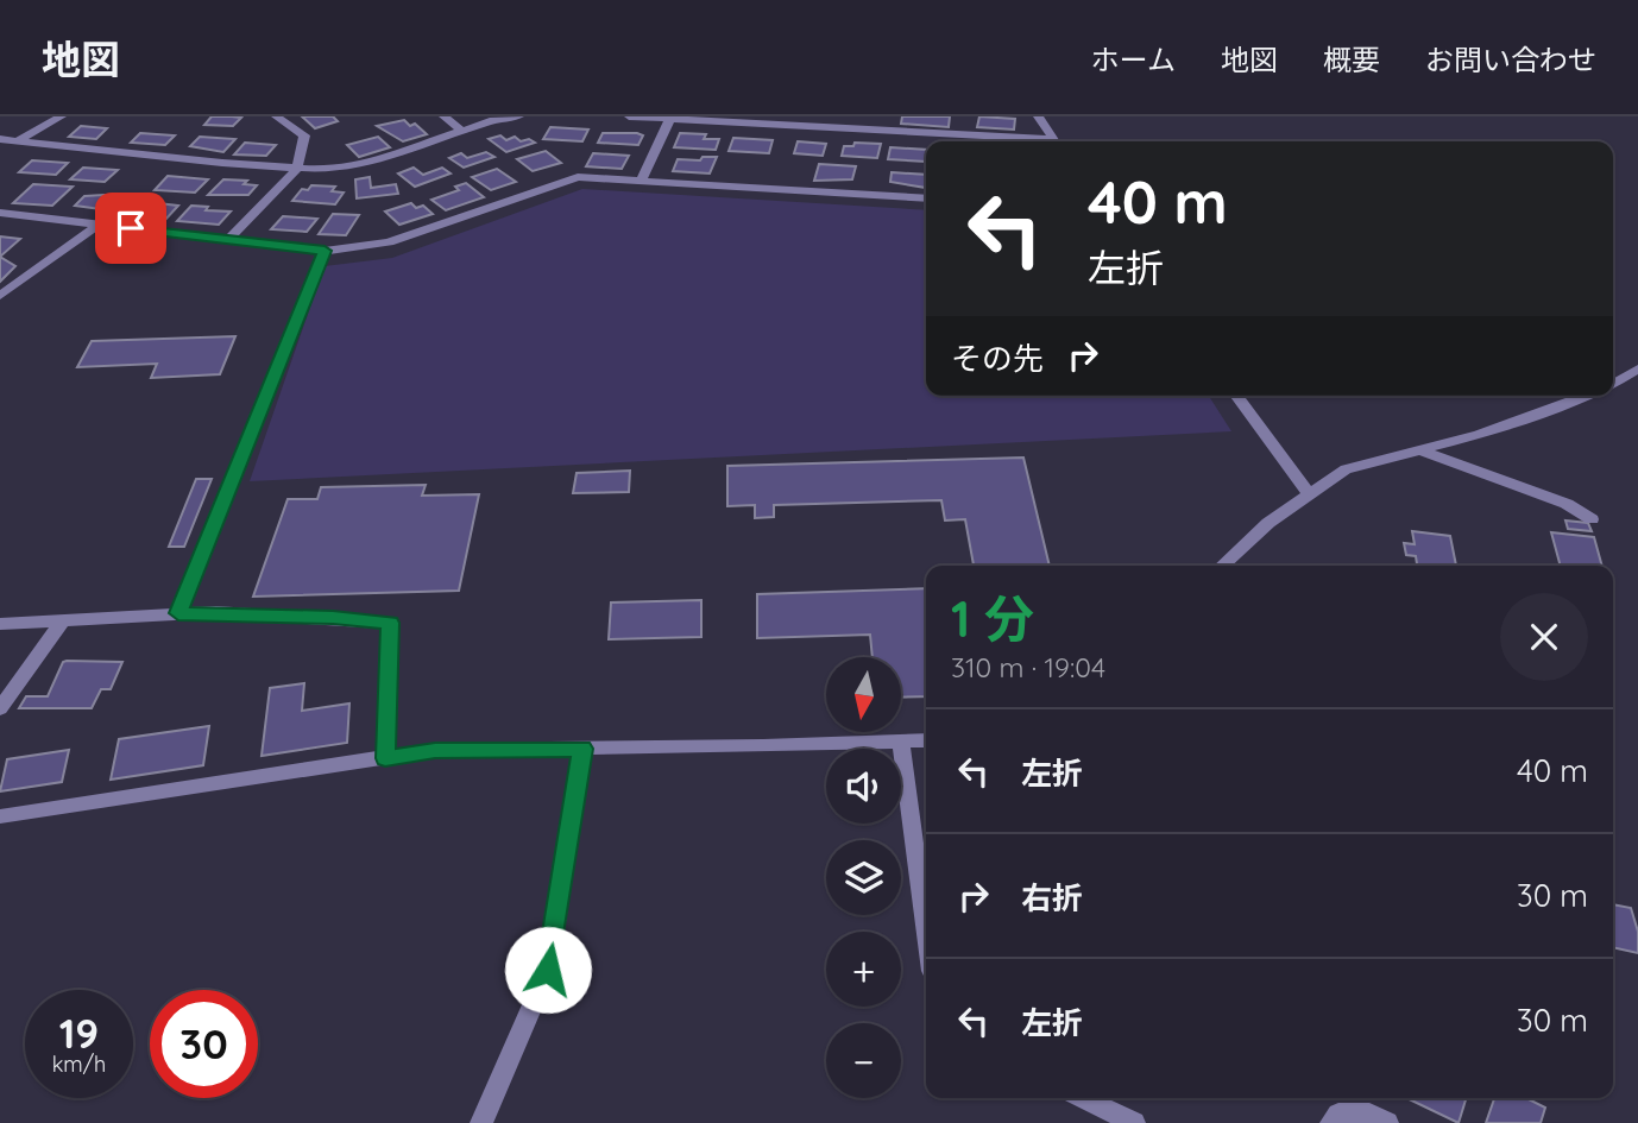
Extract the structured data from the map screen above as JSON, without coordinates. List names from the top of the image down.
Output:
{
  "north": "bottom",
  "page": {
    "header": "地図",
    "nav": [
      "ホーム",
      "地図",
      "概要",
      "お問い合わせ"
    ],
    "turn": ["40 m", "左折"],
    "then": "その先",
    "heading": ["1 分", "310 m · 19:04"],
    "map_buttons": ["+", "−"],
    "list": [
      {
        "name": "左折",
        "value": "40 m"
      },
      {
        "name": "右折",
        "value": "30 m"
      },
      {
        "name": "左折",
        "value": "30 m"
      }
    ],
    "speed": "19 km/h",
    "limit": "30"
  }
}
